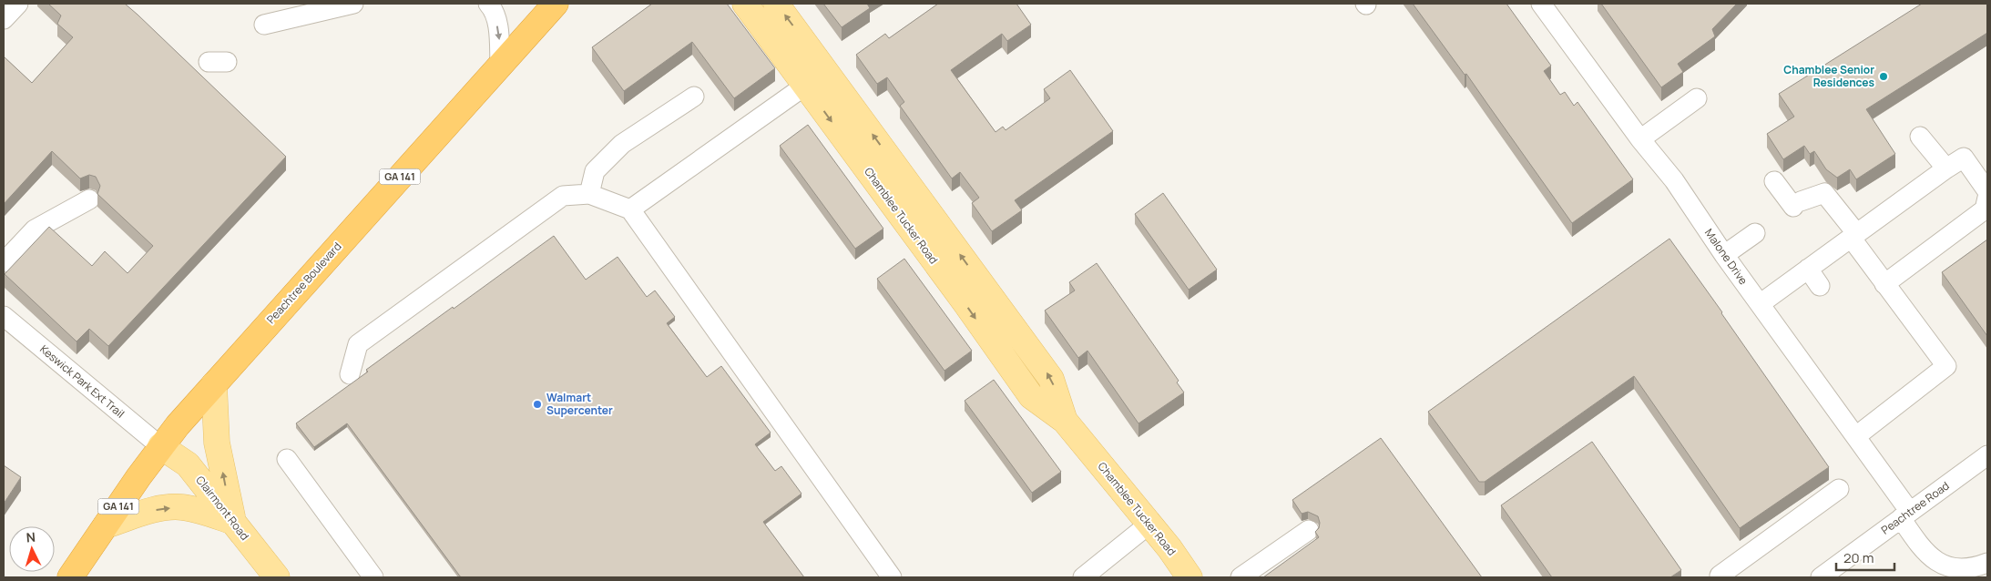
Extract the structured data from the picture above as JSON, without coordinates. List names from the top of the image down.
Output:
{
  "streets": {
    "highway": ["GA 141", "Peachtree Boulevard"],
    "main road": ["Chamblee Tucker Road", "Clairmont Road"],
    "street": ["Malone Drive", "Keswick Park Ext Trail", "Peachtree Road"]
  },
  "crossings": [
    ["Malone Drive", "Peachtree Road"],
    ["Peachtree Boulevard", "Keswick Park Ext Trail"],
    ["Peachtree Boulevard", "Clairmont Road"],
    ["Keswick Park Ext Trail", "Clairmont Road"]
  ],
  "places": ["Chamblee Senior Residences", "Walmart Supercenter"],
  "scale_bar": "20 m",
  "north": "top"
}
